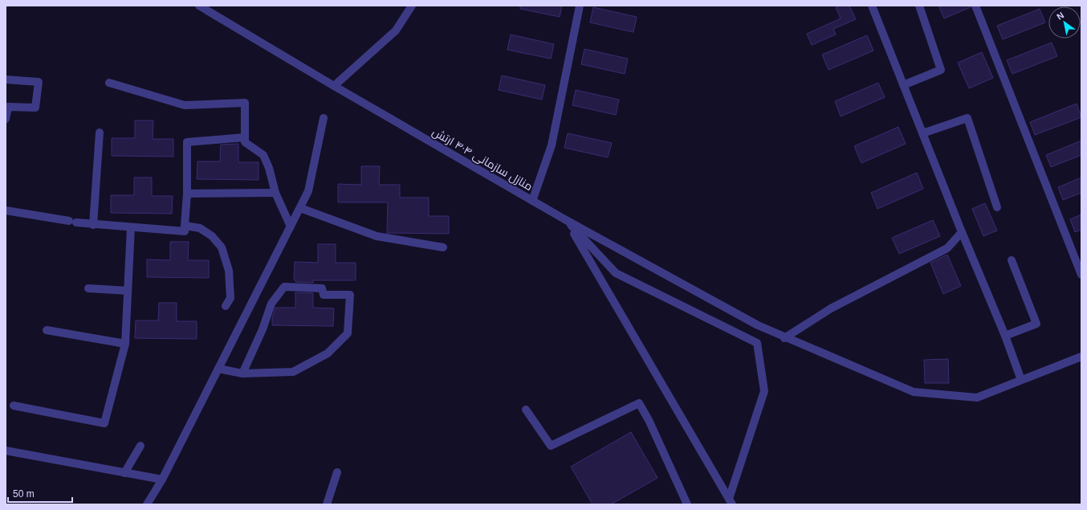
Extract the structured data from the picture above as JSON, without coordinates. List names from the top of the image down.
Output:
{
  "streets": {
    "street": ["منازل سازمانی ۴۰۴ ارتش"]
  },
  "scale_bar": "50 m",
  "north": "top left"
}
